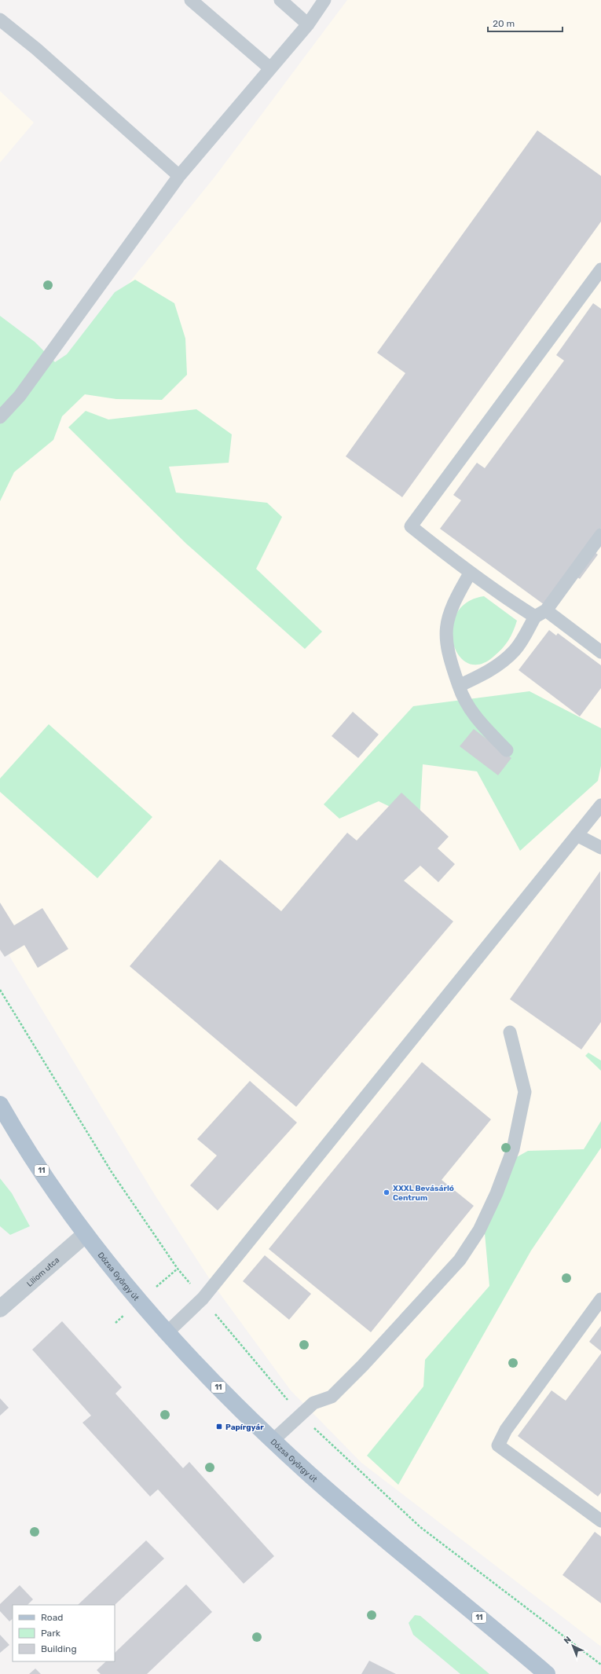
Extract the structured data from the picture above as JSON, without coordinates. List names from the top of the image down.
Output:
{
  "streets": {
    "main road": ["11", "Dózsa György út"],
    "street": ["Liliom utca"]
  },
  "crossings": [
    ["Liliom utca", "Dózsa György út"]
  ],
  "places": {
    "other": ["XXXL Bevásárló Centrum"],
    "transit": ["Papírgyár"]
  },
  "legend": ["Road", "Park", "Building"],
  "scale_bar": "20 m",
  "north": "top left"
}
